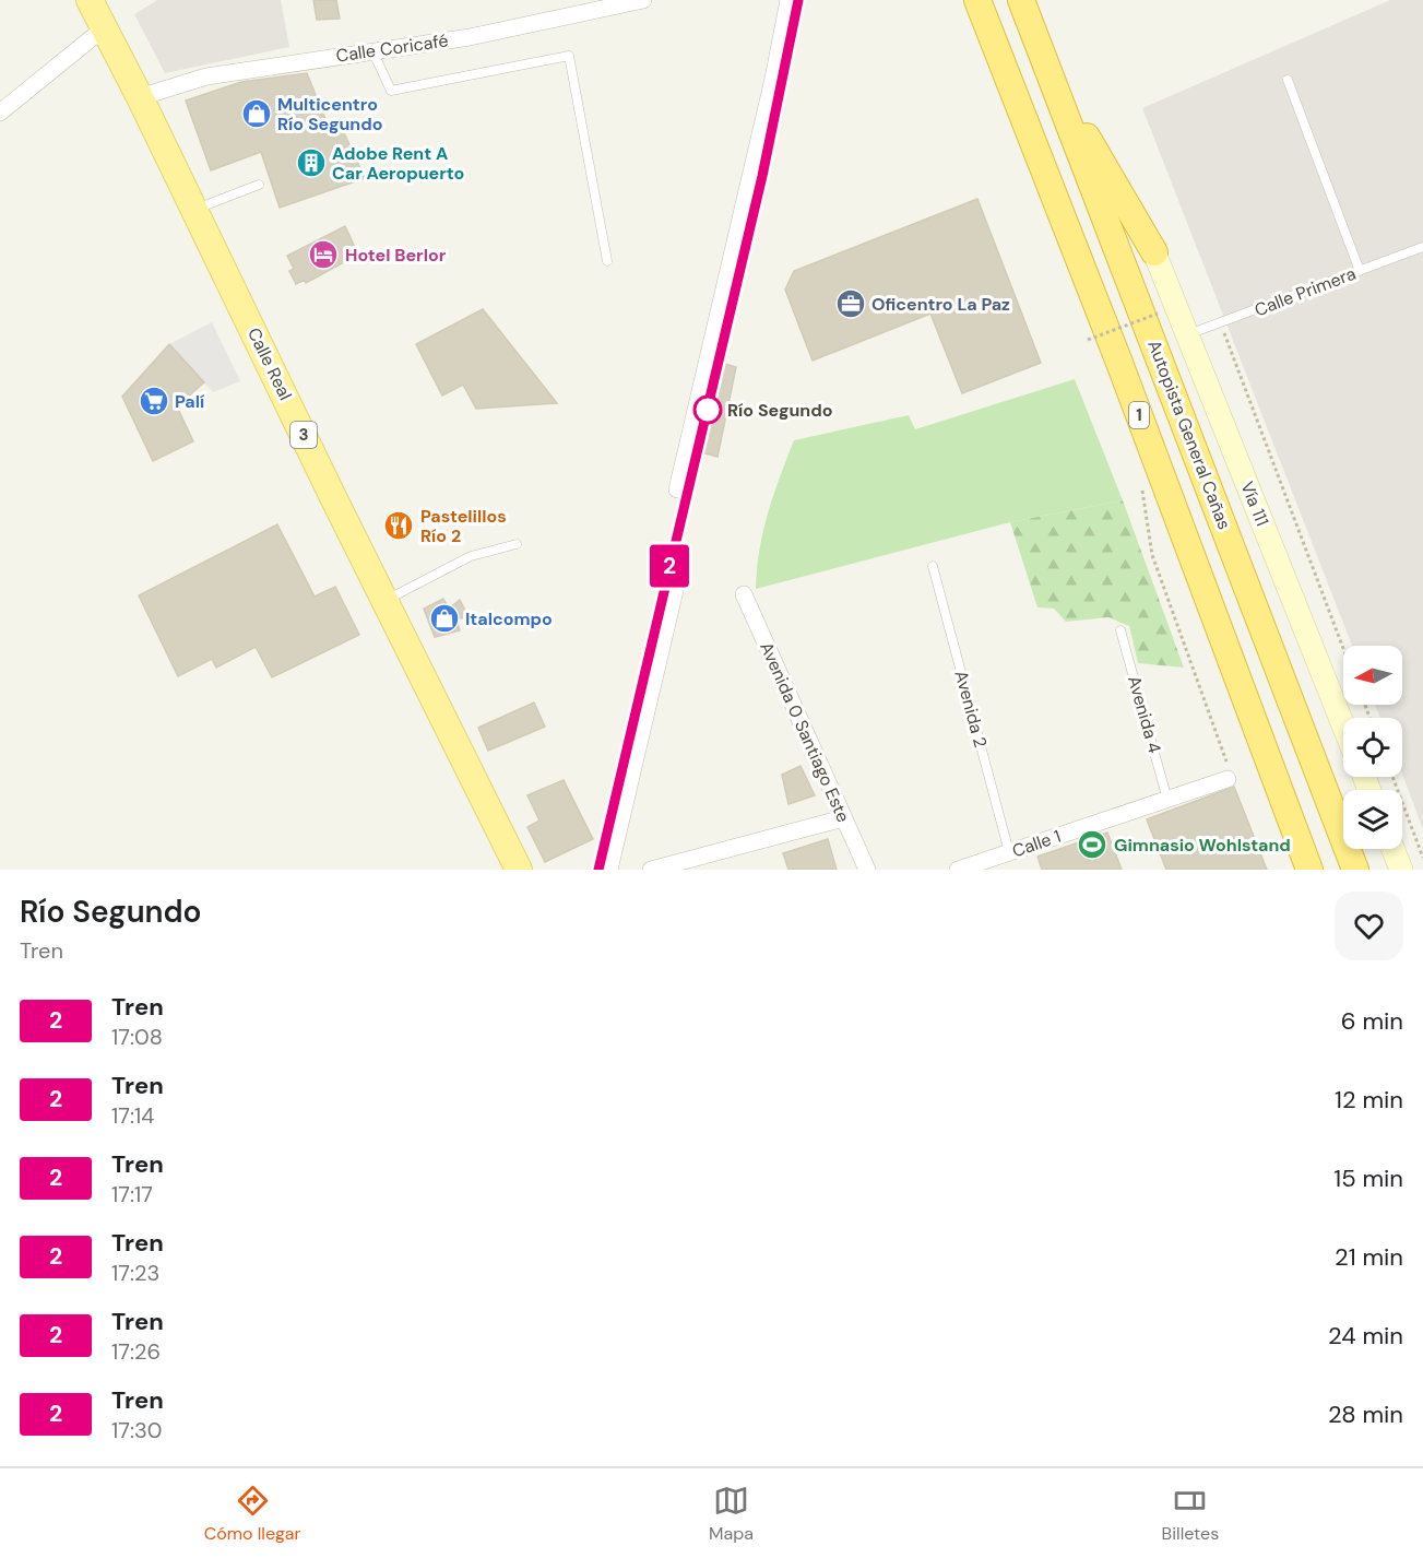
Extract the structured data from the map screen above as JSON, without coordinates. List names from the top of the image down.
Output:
{
  "streets": {
    "highway": ["1", "Autopista General Cañas"],
    "main road": ["Calle Real", "3", "Vía 111"],
    "street": ["Calle Coricafé", "Avenida 0 Santiago Este", "Calle 1"],
    "lane": ["Calle Primera", "Avenida 2", "Avenida 4"]
  },
  "crossings": [
    ["Calle Coricafé", "Calle Real"],
    ["Calle Primera", "Vía 111"],
    ["Avenida 2", "Calle 1"],
    ["Avenida 4", "Calle 1"]
  ],
  "places": {
    "shop": ["Multicentro Río Segundo", "Italcompo"],
    "building": ["Adobe Rent A Car Aeropuerto"],
    "hotel": ["Hotel Berlor"],
    "office": ["Oficentro La Paz"],
    "supermarket": ["Palí"],
    "other": ["Río Segundo"],
    "restaurant": ["Pastelillos Río 2"],
    "sports": ["Gimnasio Wohlstand"]
  },
  "north": "left",
  "page": {
    "on_map": "2",
    "heading": ["Río Segundo", "Tren"],
    "list": [
      {
        "mark": "2",
        "name": "Tren",
        "note": "17:08",
        "value": "6 min"
      },
      {
        "mark": "2",
        "name": "Tren",
        "note": "17:14",
        "value": "12 min"
      },
      {
        "mark": "2",
        "name": "Tren",
        "note": "17:17",
        "value": "15 min"
      },
      {
        "mark": "2",
        "name": "Tren",
        "note": "17:23",
        "value": "21 min"
      },
      {
        "mark": "2",
        "name": "Tren",
        "note": "17:26",
        "value": "24 min"
      },
      {
        "mark": "2",
        "name": "Tren",
        "note": "17:30",
        "value": "28 min"
      }
    ],
    "tabs": ["Cómo llegar", "Mapa", "Billetes"]
  }
}
